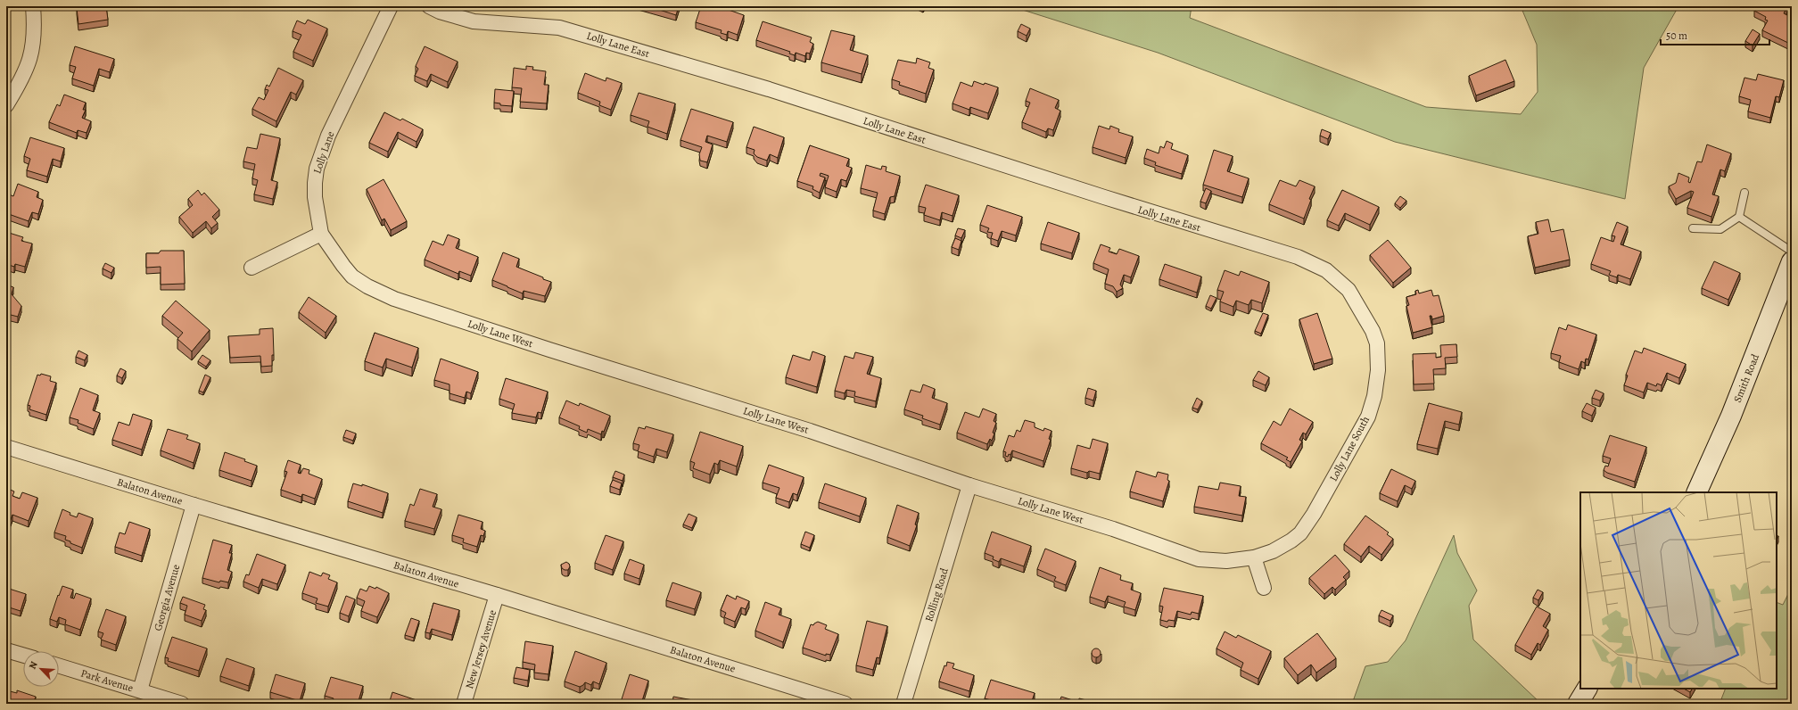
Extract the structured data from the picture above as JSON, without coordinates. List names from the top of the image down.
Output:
{
  "streets": {
    "street": [
      "Lolly Lane East",
      "Lolly Lane",
      "Lolly Lane West",
      "Smith Road",
      "Lolly Lane South",
      "Balaton Avenue",
      "Rolling Road",
      "Georgia Avenue",
      "New Jersey Avenue",
      "Park Avenue"
    ]
  },
  "crossings": [
    ["Lolly Lane East", "Lolly Lane South"],
    ["Lolly Lane", "Lolly Lane West"],
    ["Lolly Lane West", "Lolly Lane South"],
    ["Lolly Lane West", "Rolling Road"],
    ["Balaton Avenue", "Georgia Avenue"],
    ["Balaton Avenue", "New Jersey Avenue"],
    ["Georgia Avenue", "Park Avenue"]
  ],
  "scale_bar": "50 m",
  "north": "top left"
}
